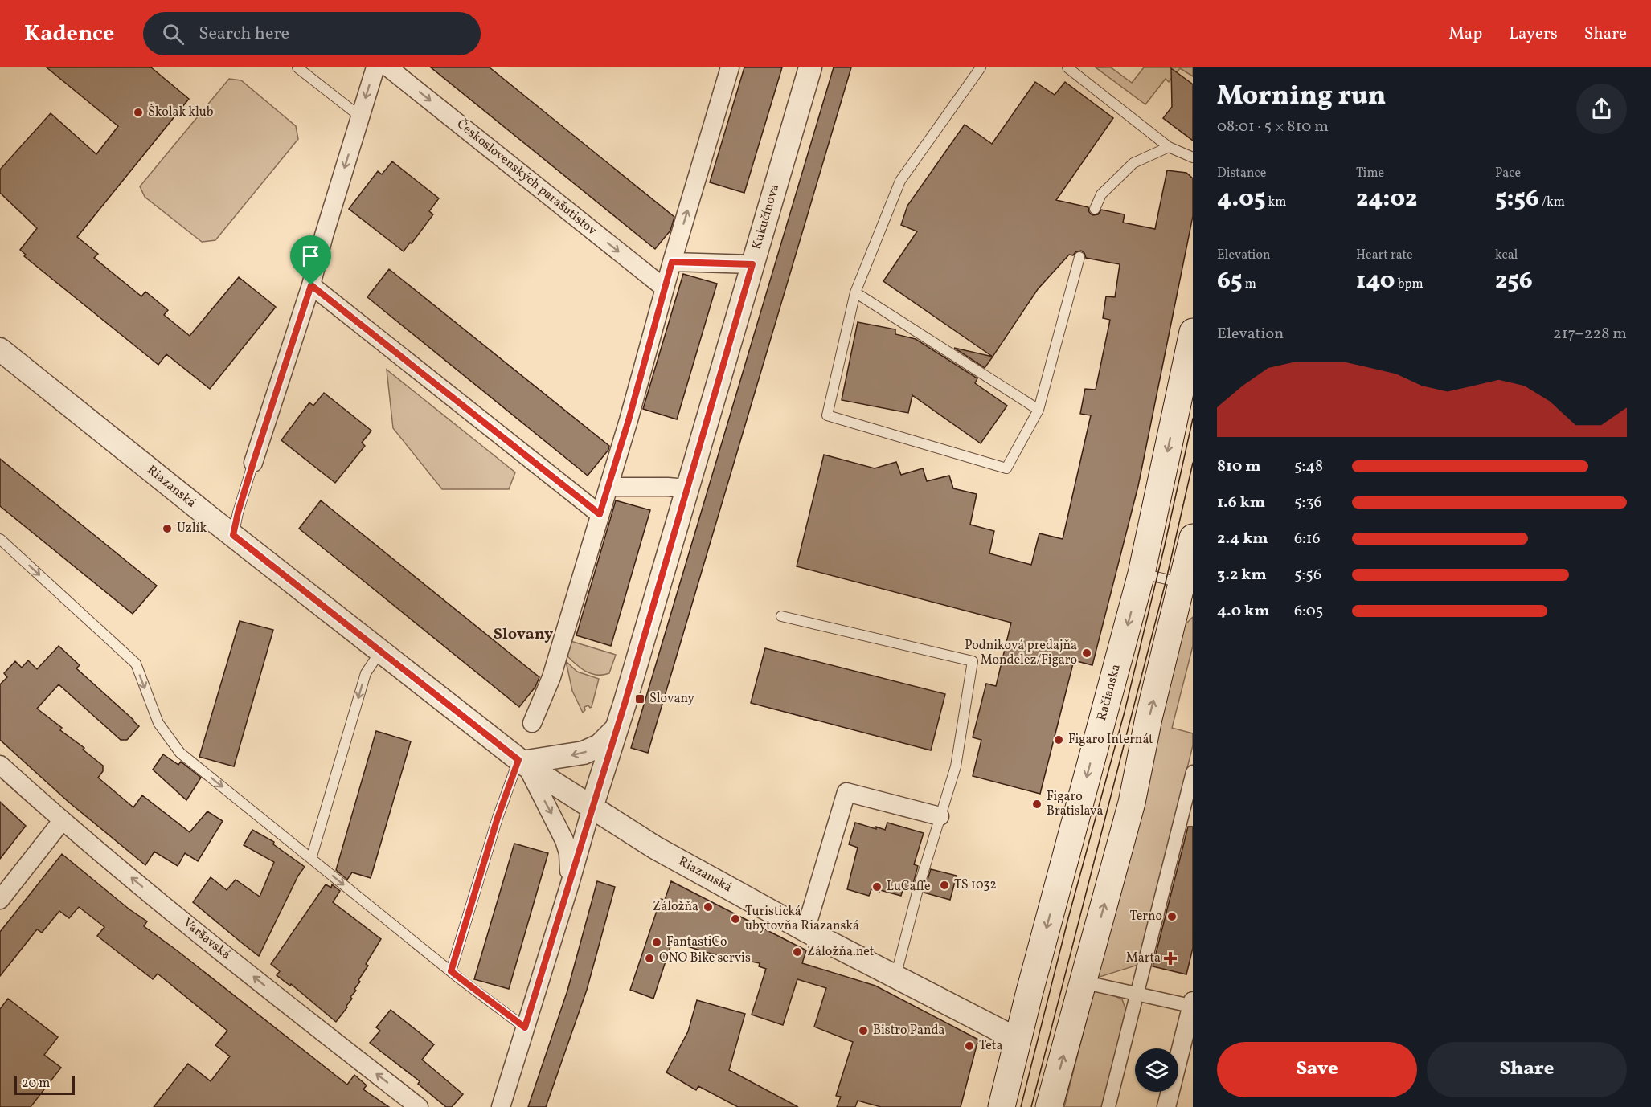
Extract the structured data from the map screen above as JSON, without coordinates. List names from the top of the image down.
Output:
{
  "streets": {
    "main road": ["Račianska"],
    "street": [
      "Československých parašutistov",
      "Kukučínova",
      "Riazanská",
      "Varšavská"
    ]
  },
  "crossings": [
    ["Kukučínova", "Riazanská"],
    ["Riazanská", "Račianska"]
  ],
  "one_way": ["Československých parašutistov", "Varšavská"],
  "districts": ["Slovany"],
  "places": {
    "other": [
      "Školak klub",
      "Uzlík",
      "Podniková predajňa Mondelez/Figaro",
      "Figaro Internát",
      "Figaro Bratislava",
      "TS 1032",
      "LuCaffe",
      "Záložňa",
      "Terno",
      "Turistická ubytovňa Riazanská",
      "FantastiCo",
      "Záložňa.net",
      "ONO Bike servis",
      "Bistro Panda",
      "Teta"
    ],
    "transit": ["Slovany"],
    "health": ["Marta"]
  },
  "scale_bar": "20 m",
  "page": {
    "header": "Kadence",
    "search": "Search here",
    "nav": ["Map", "Layers", "Share"],
    "heading": ["Morning run", "08:01 · 5 × 810 m"],
    "stats": [
      ["Distance", "4.05 km"],
      ["Time", "24:02"],
      ["Pace", "5:56 /km"],
      ["Elevation", "65 m"],
      ["Heart rate", "140 bpm"],
      ["kcal", "256"]
    ],
    "chart": ["Elevation", "217–228 m"],
    "list": [
      {
        "name": "810 m",
        "note": "5:48"
      },
      {
        "name": "1.6 km",
        "note": "5:36"
      },
      {
        "name": "2.4 km",
        "note": "6:16"
      },
      {
        "name": "3.2 km",
        "note": "5:56"
      },
      {
        "name": "4.0 km",
        "note": "6:05"
      }
    ],
    "buttons": ["Save", "Share"],
    "scale": "20 m"
  }
}
